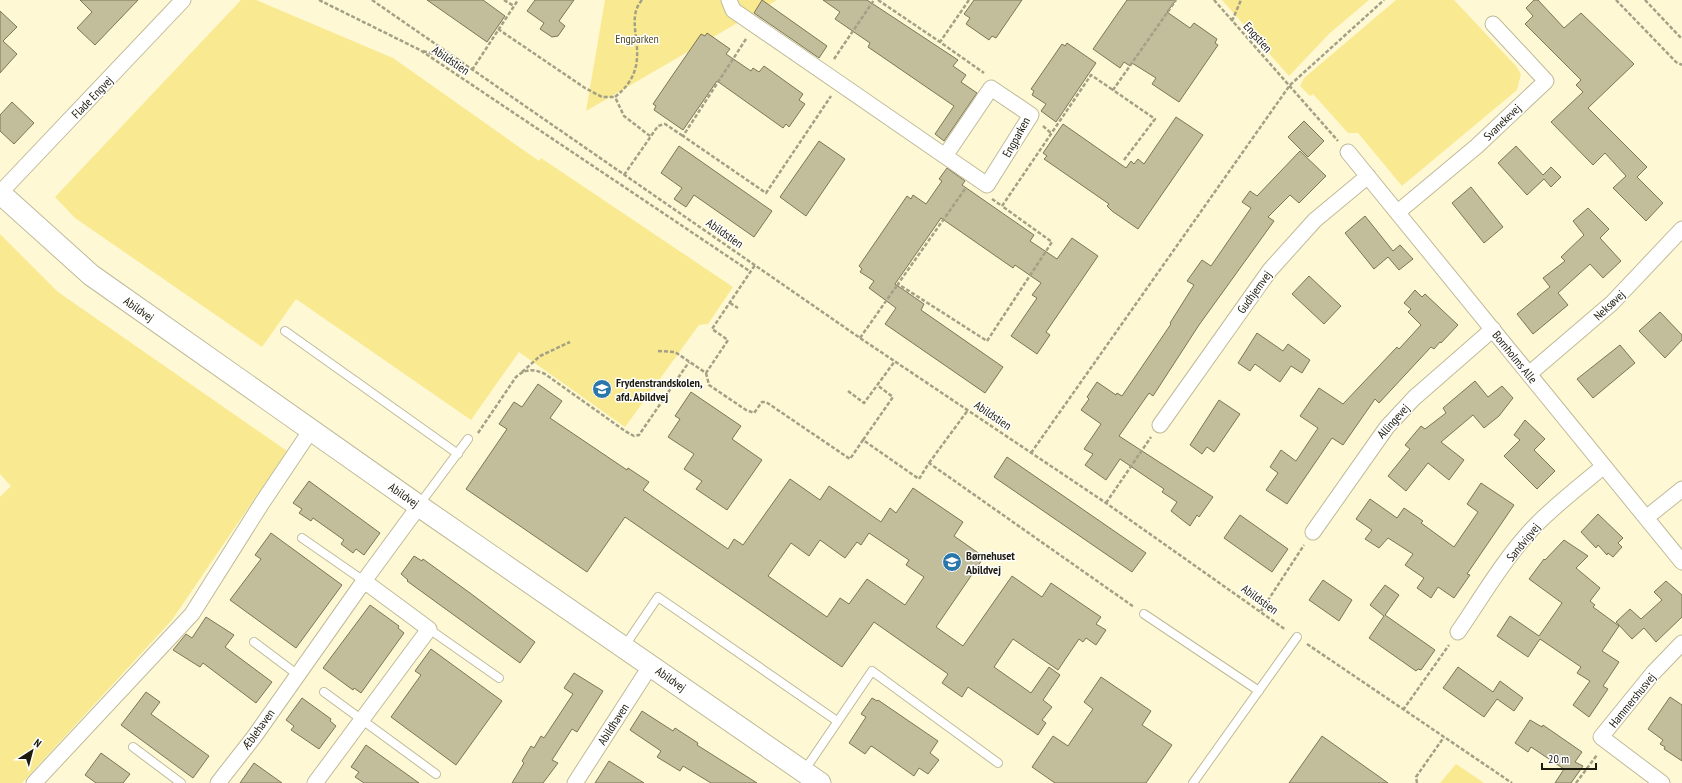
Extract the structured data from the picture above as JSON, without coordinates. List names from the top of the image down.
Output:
{
  "streets": {
    "street": [
      "Flade Engvej",
      "Svanekevej",
      "Engparken",
      "Gudhjemvej",
      "Neksøvej",
      "Abildvej",
      "Bornholms Alle",
      "Allingevej",
      "Sandvigvej",
      "Hammershusvej",
      "Abildhaven",
      "Æblehaven"
    ],
    "path": ["Engstien", "Abildstien"]
  },
  "crossings": [
    ["Engstien", "Bornholms Alle"],
    ["Flade Engvej", "Abildvej"],
    ["Svanekevej", "Bornholms Alle"],
    ["Gudhjemvej", "Bornholms Alle"],
    ["Neksøvej", "Bornholms Alle"],
    ["Abildvej", "Abildhaven"],
    ["Abildvej", "Æblehaven"],
    ["Bornholms Alle", "Allingevej"],
    ["Bornholms Alle", "Sandvigvej"]
  ],
  "parks": ["Engparken"],
  "places": {
    "school or university": ["Frydenstrandskolen, afd. Abildvej", "Børnehuset Abildvej"]
  },
  "scale_bar": "20 m",
  "north": "top right"
}
